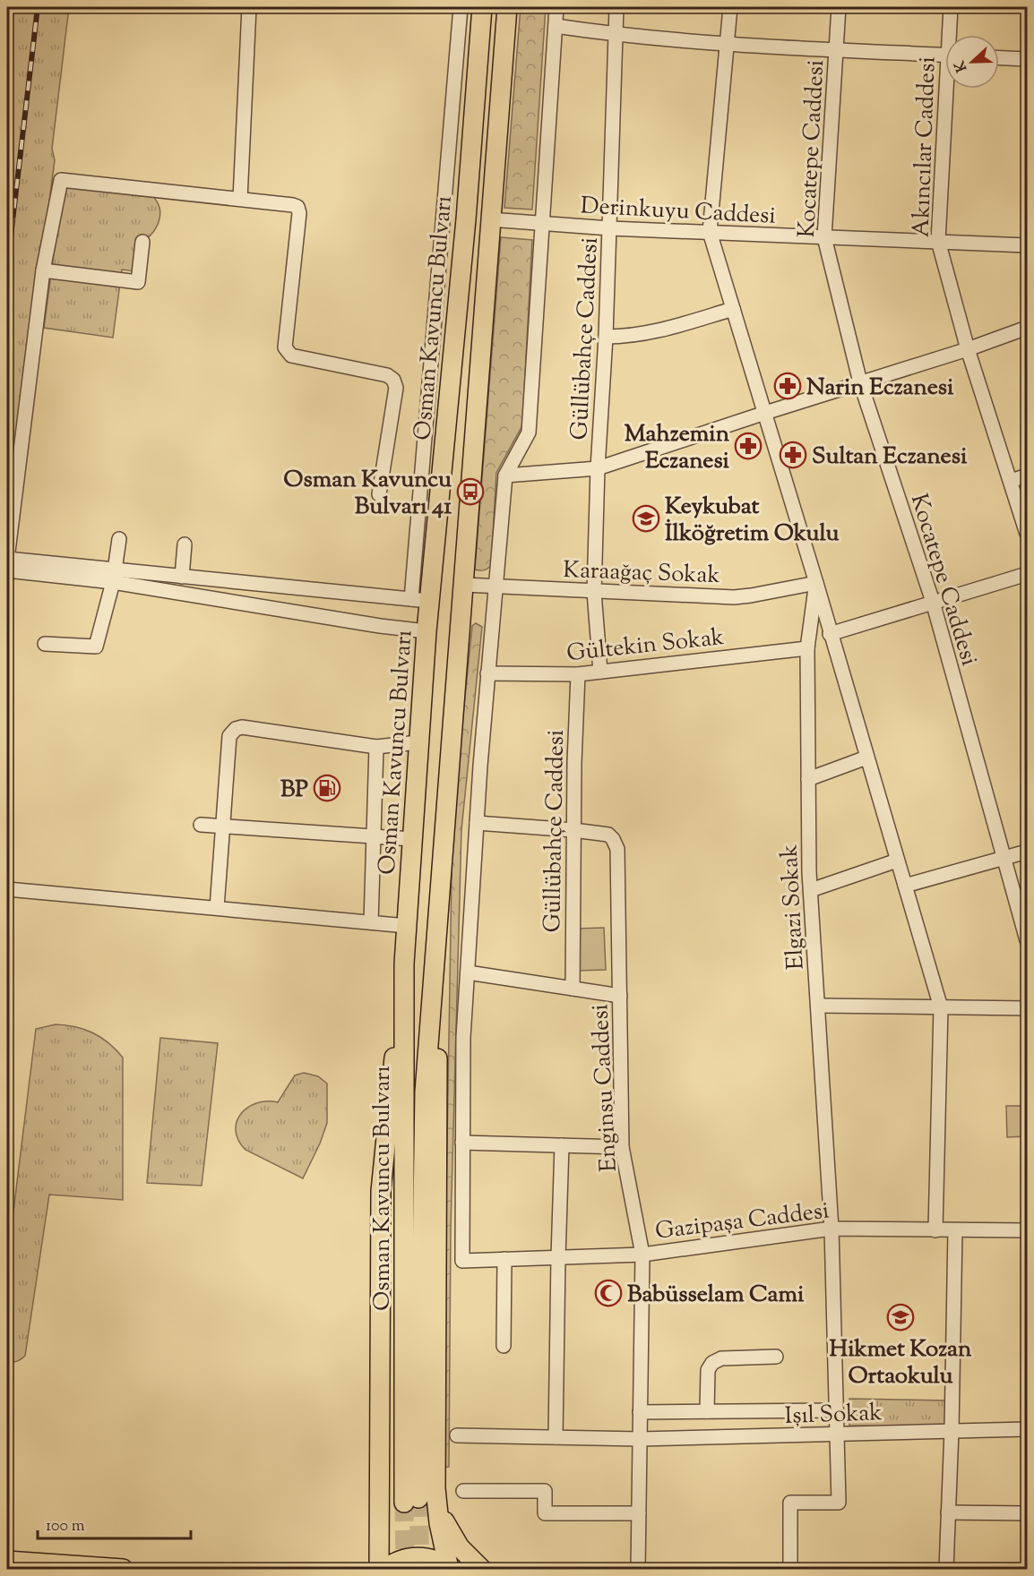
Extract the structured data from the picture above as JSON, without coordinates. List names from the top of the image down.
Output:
{
  "streets": {
    "highway": ["Osman Kavuncu Bulvarı"],
    "street": [
      "Akıncılar Caddesi",
      "Kocatepe Caddesi",
      "Derinkuyu Caddesi",
      "Güllübahçe Caddesi",
      "Karaağaç Sokak",
      "Gültekin Sokak",
      "Elgazi Sokak",
      "Enginsu Caddesi",
      "Gazipaşa Caddesi",
      "Işıl Sokak"
    ]
  },
  "crossings": [
    ["Akıncılar Caddesi", "Derinkuyu Caddesi"],
    ["Kocatepe Caddesi", "Derinkuyu Caddesi"],
    ["Derinkuyu Caddesi", "Osman Kavuncu Bulvarı"],
    ["Derinkuyu Caddesi", "Güllübahçe Caddesi"],
    ["Osman Kavuncu Bulvarı", "Karaağaç Sokak"],
    ["Güllübahçe Caddesi", "Karaağaç Sokak"],
    ["Güllübahçe Caddesi", "Gültekin Sokak"],
    ["Güllübahçe Caddesi", "Enginsu Caddesi"],
    ["Karaağaç Sokak", "Elgazi Sokak"],
    ["Gültekin Sokak", "Elgazi Sokak"],
    ["Elgazi Sokak", "Gazipaşa Caddesi"],
    ["Elgazi Sokak", "Işıl Sokak"],
    ["Enginsu Caddesi", "Gazipaşa Caddesi"],
    ["Enginsu Caddesi", "Işıl Sokak"]
  ],
  "places": {
    "pharmacy": ["Narin Eczanesi", "Mahzemin Eczanesi", "Sultan Eczanesi"],
    "bus stop": ["Osman Kavuncu Bulvarı 41"],
    "school or university": ["Keykubat İlköğretim Okulu", "Hikmet Kozan Ortaokulu"],
    "fuel station": ["BP"],
    "mosque": ["Babüsselam Cami"]
  },
  "scale_bar": "100 m",
  "north": "left"
}
